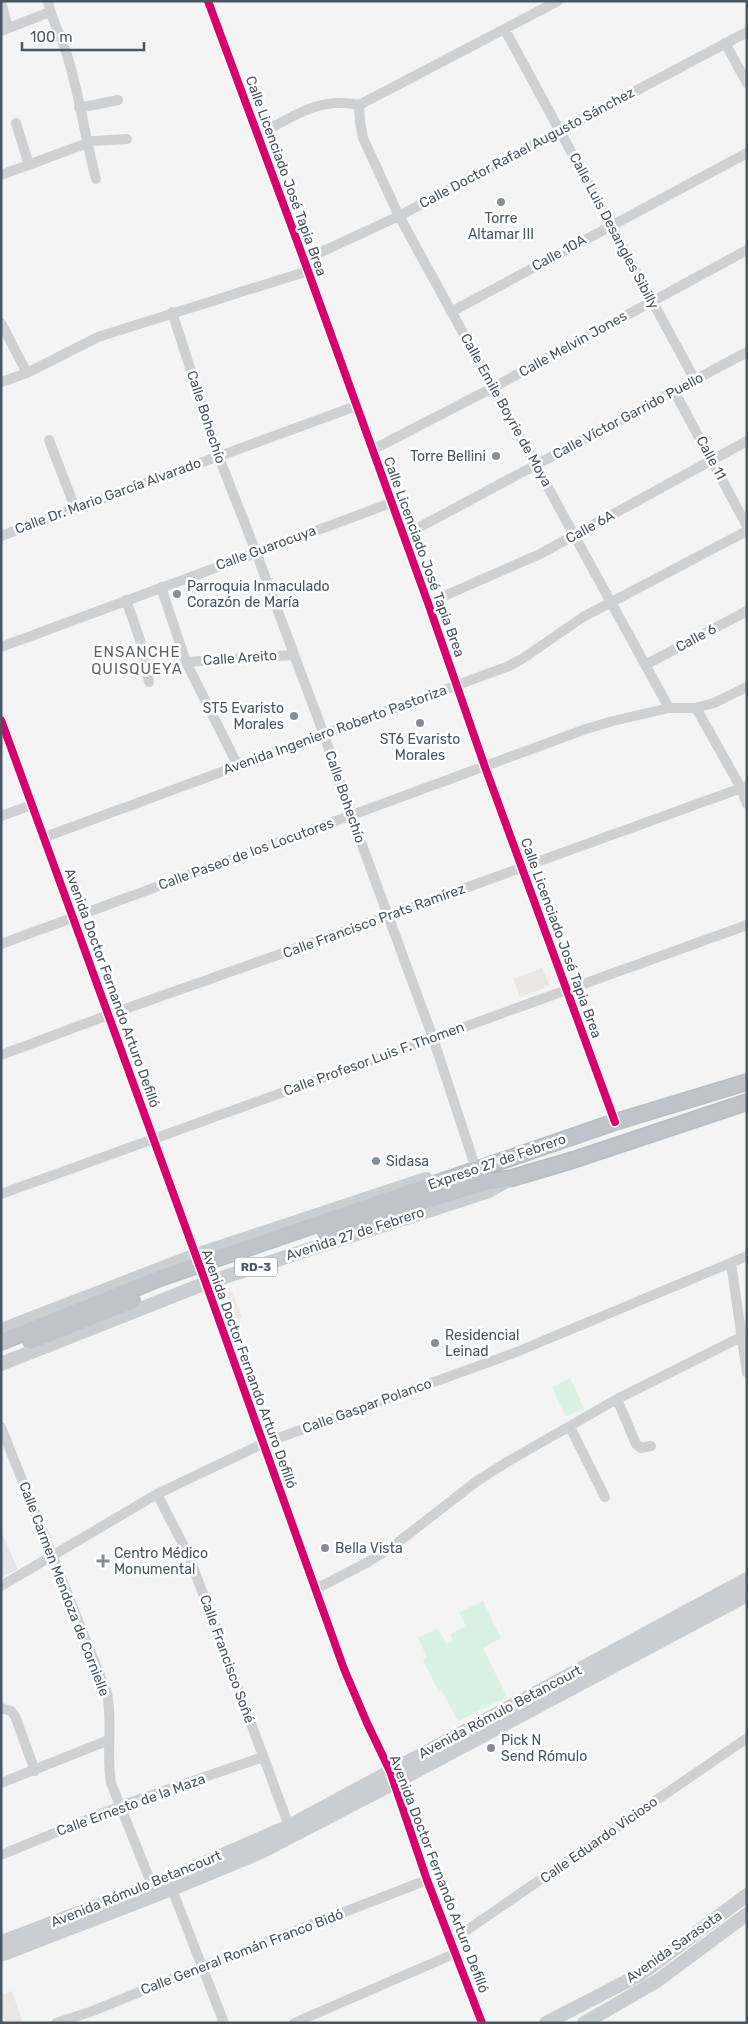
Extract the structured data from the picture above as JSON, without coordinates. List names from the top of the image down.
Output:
{
  "streets": {
    "highway": ["Expreso 27 de Febrero", "RD-3"],
    "main road": ["Avenida 27 de Febrero", "Avenida Rómulo Betancourt", "Avenida Sarasota"],
    "street": [
      "Calle Doctor Rafael Augusto Sánchez",
      "Calle Licenciado José Tapia Brea",
      "Calle Luis Desangles Sibilly",
      "Calle 10A",
      "Calle Melvin Jones",
      "Calle Emile Boyrie de Moya",
      "Calle Víctor Garrido Puello",
      "Calle Bohechío",
      "Calle 11",
      "Calle Dr. Mario García Alvarado",
      "Calle 6A",
      "Calle Guarocuya",
      "Calle 6",
      "Calle Areito",
      "Avenida Ingeniero Roberto Pastoriza",
      "Calle Paseo de los Locutores",
      "Calle Francisco Prats Ramírez",
      "Avenida Doctor Fernando Arturo Defilló",
      "Calle Profesor Luis F. Thomen",
      "Calle Gaspar Polanco",
      "Calle Carmen Mendoza de Cornielle",
      "Calle Francisco Soñé",
      "Calle Ernesto de la Maza",
      "Calle Eduardo Vicioso",
      "Calle General Román Franco Bidó"
    ]
  },
  "crossings": [
    ["Calle Doctor Rafael Augusto Sánchez", "Calle Licenciado José Tapia Brea"],
    ["Calle Doctor Rafael Augusto Sánchez", "Calle Luis Desangles Sibilly"],
    ["Calle Doctor Rafael Augusto Sánchez", "Calle Emile Boyrie de Moya"],
    ["Calle Doctor Rafael Augusto Sánchez", "Calle Bohechío"],
    ["Calle Licenciado José Tapia Brea", "Calle Melvin Jones"],
    ["Calle Licenciado José Tapia Brea", "Calle Víctor Garrido Puello"],
    ["Calle Licenciado José Tapia Brea", "Calle Dr. Mario García Alvarado"],
    ["Calle Licenciado José Tapia Brea", "Calle 6A"],
    ["Calle Licenciado José Tapia Brea", "Calle Guarocuya"],
    ["Calle Licenciado José Tapia Brea", "Avenida Ingeniero Roberto Pastoriza"],
    ["Calle Licenciado José Tapia Brea", "Calle Paseo de los Locutores"],
    ["Calle Licenciado José Tapia Brea", "Calle Francisco Prats Ramírez"],
    ["Calle Licenciado José Tapia Brea", "Calle Profesor Luis F. Thomen"],
    ["Calle Licenciado José Tapia Brea", "Expreso 27 de Febrero"],
    ["Calle Luis Desangles Sibilly", "Calle 10A"],
    ["Calle Luis Desangles Sibilly", "Calle Melvin Jones"],
    ["Calle Luis Desangles Sibilly", "Calle Víctor Garrido Puello"],
    ["Calle 10A", "Calle Emile Boyrie de Moya"],
    ["Calle Melvin Jones", "Calle Emile Boyrie de Moya"],
    ["Calle Emile Boyrie de Moya", "Calle Víctor Garrido Puello"],
    ["Calle Emile Boyrie de Moya", "Calle 6A"],
    ["Calle Emile Boyrie de Moya", "Calle 6"],
    ["Calle Emile Boyrie de Moya", "Avenida Ingeniero Roberto Pastoriza"],
    ["Calle Emile Boyrie de Moya", "Calle Paseo de los Locutores"],
    ["Calle Víctor Garrido Puello", "Calle 11"],
    ["Calle Bohechío", "Calle Dr. Mario García Alvarado"],
    ["Calle Bohechío", "Calle Guarocuya"],
    ["Calle Bohechío", "Calle Areito"],
    ["Calle Bohechío", "Avenida Ingeniero Roberto Pastoriza"],
    ["Calle Bohechío", "Calle Paseo de los Locutores"],
    ["Calle Bohechío", "Calle Francisco Prats Ramírez"],
    ["Calle Bohechío", "Calle Profesor Luis F. Thomen"],
    ["Calle Bohechío", "Expreso 27 de Febrero"],
    ["Calle Bohechío", "RD-3"],
    ["Calle 11", "Calle 6A"],
    ["Avenida Ingeniero Roberto Pastoriza", "Avenida Doctor Fernando Arturo Defilló"],
    ["Calle Paseo de los Locutores", "Avenida Doctor Fernando Arturo Defilló"],
    ["Calle Francisco Prats Ramírez", "Avenida Doctor Fernando Arturo Defilló"],
    ["Avenida Doctor Fernando Arturo Defilló", "Calle Profesor Luis F. Thomen"],
    ["Avenida Doctor Fernando Arturo Defilló", "Avenida 27 de Febrero"],
    ["Avenida Doctor Fernando Arturo Defilló", "RD-3"],
    ["Avenida Doctor Fernando Arturo Defilló", "Calle Gaspar Polanco"],
    ["Avenida Doctor Fernando Arturo Defilló", "Avenida Rómulo Betancourt"],
    ["Avenida Doctor Fernando Arturo Defilló", "Calle Eduardo Vicioso"],
    ["Avenida Doctor Fernando Arturo Defilló", "Calle General Román Franco Bidó"],
    ["Expreso 27 de Febrero", "Avenida 27 de Febrero"],
    ["Expreso 27 de Febrero", "RD-3"],
    ["Calle Gaspar Polanco", "Calle Carmen Mendoza de Cornielle"],
    ["Calle Gaspar Polanco", "Calle Francisco Soñé"],
    ["Calle Carmen Mendoza de Cornielle", "Avenida Rómulo Betancourt"],
    ["Calle Carmen Mendoza de Cornielle", "Calle Ernesto de la Maza"],
    ["Calle Francisco Soñé", "Avenida Rómulo Betancourt"],
    ["Calle Francisco Soñé", "Calle Ernesto de la Maza"]
  ],
  "districts": ["ENSANCHE QUISQUEYA"],
  "places": {
    "other": [
      "Torre Altamar III",
      "Torre Bellini",
      "Parroquia Inmaculado Corazón de María",
      "ST5 Evaristo Morales",
      "ST6 Evaristo Morales",
      "Sidasa",
      "Residencial Leinad",
      "Bella Vista",
      "Pick N Send Rómulo"
    ],
    "health": ["Centro Médico Monumental"]
  },
  "scale_bar": "100 m"
}
